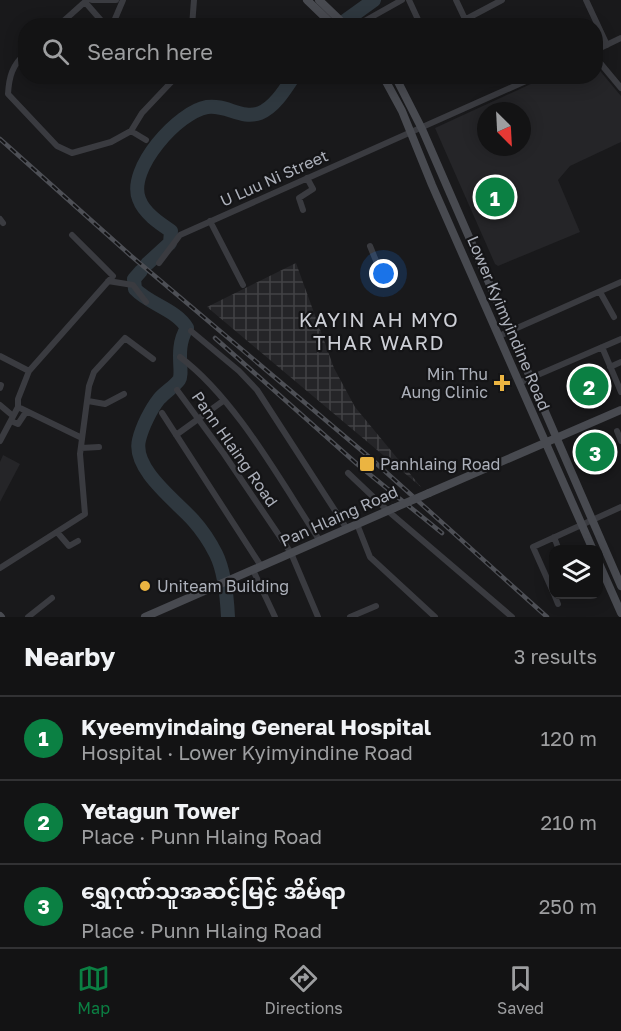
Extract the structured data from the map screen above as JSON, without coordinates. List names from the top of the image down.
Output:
{
  "streets": {
    "main road": ["Lower Kyimyindine Road", "Pan Hlaing Road"],
    "street": ["U Luu Ni Street", "Pann Hlaing Road"]
  },
  "crossings": [
    ["U Luu Ni Street", "Lower Kyimyindine Road"],
    ["Lower Kyimyindine Road", "Pan Hlaing Road"],
    ["Pann Hlaing Road", "Pan Hlaing Road"]
  ],
  "districts": ["KAYIN AH MYO THAR WARD"],
  "places": {
    "health": ["Min Thu Aung Clinic"],
    "transit": ["Panhlaing Road"],
    "other": ["Uniteam Building"]
  },
  "north": "bottom right",
  "page": {
    "search": "Search here",
    "pins": ["1", "2", "3"],
    "heading": ["Nearby", "3 results"],
    "list": [
      {
        "mark": "1",
        "name": "Kyeemyindaing General Hospital",
        "note": "Hospital · Lower Kyimyindine Road",
        "value": "120 m"
      },
      {
        "mark": "2",
        "name": "Yetagun Tower",
        "note": "Place · Punn Hlaing Road",
        "value": "210 m"
      },
      {
        "mark": "3",
        "name": "ရွှေဂုဏ်သူအဆင့်မြင့် အိမ်ရာ",
        "note": "Place · Punn Hlaing Road",
        "value": "250 m"
      }
    ],
    "nav": ["Map", "Directions", "Saved"]
  }
}
